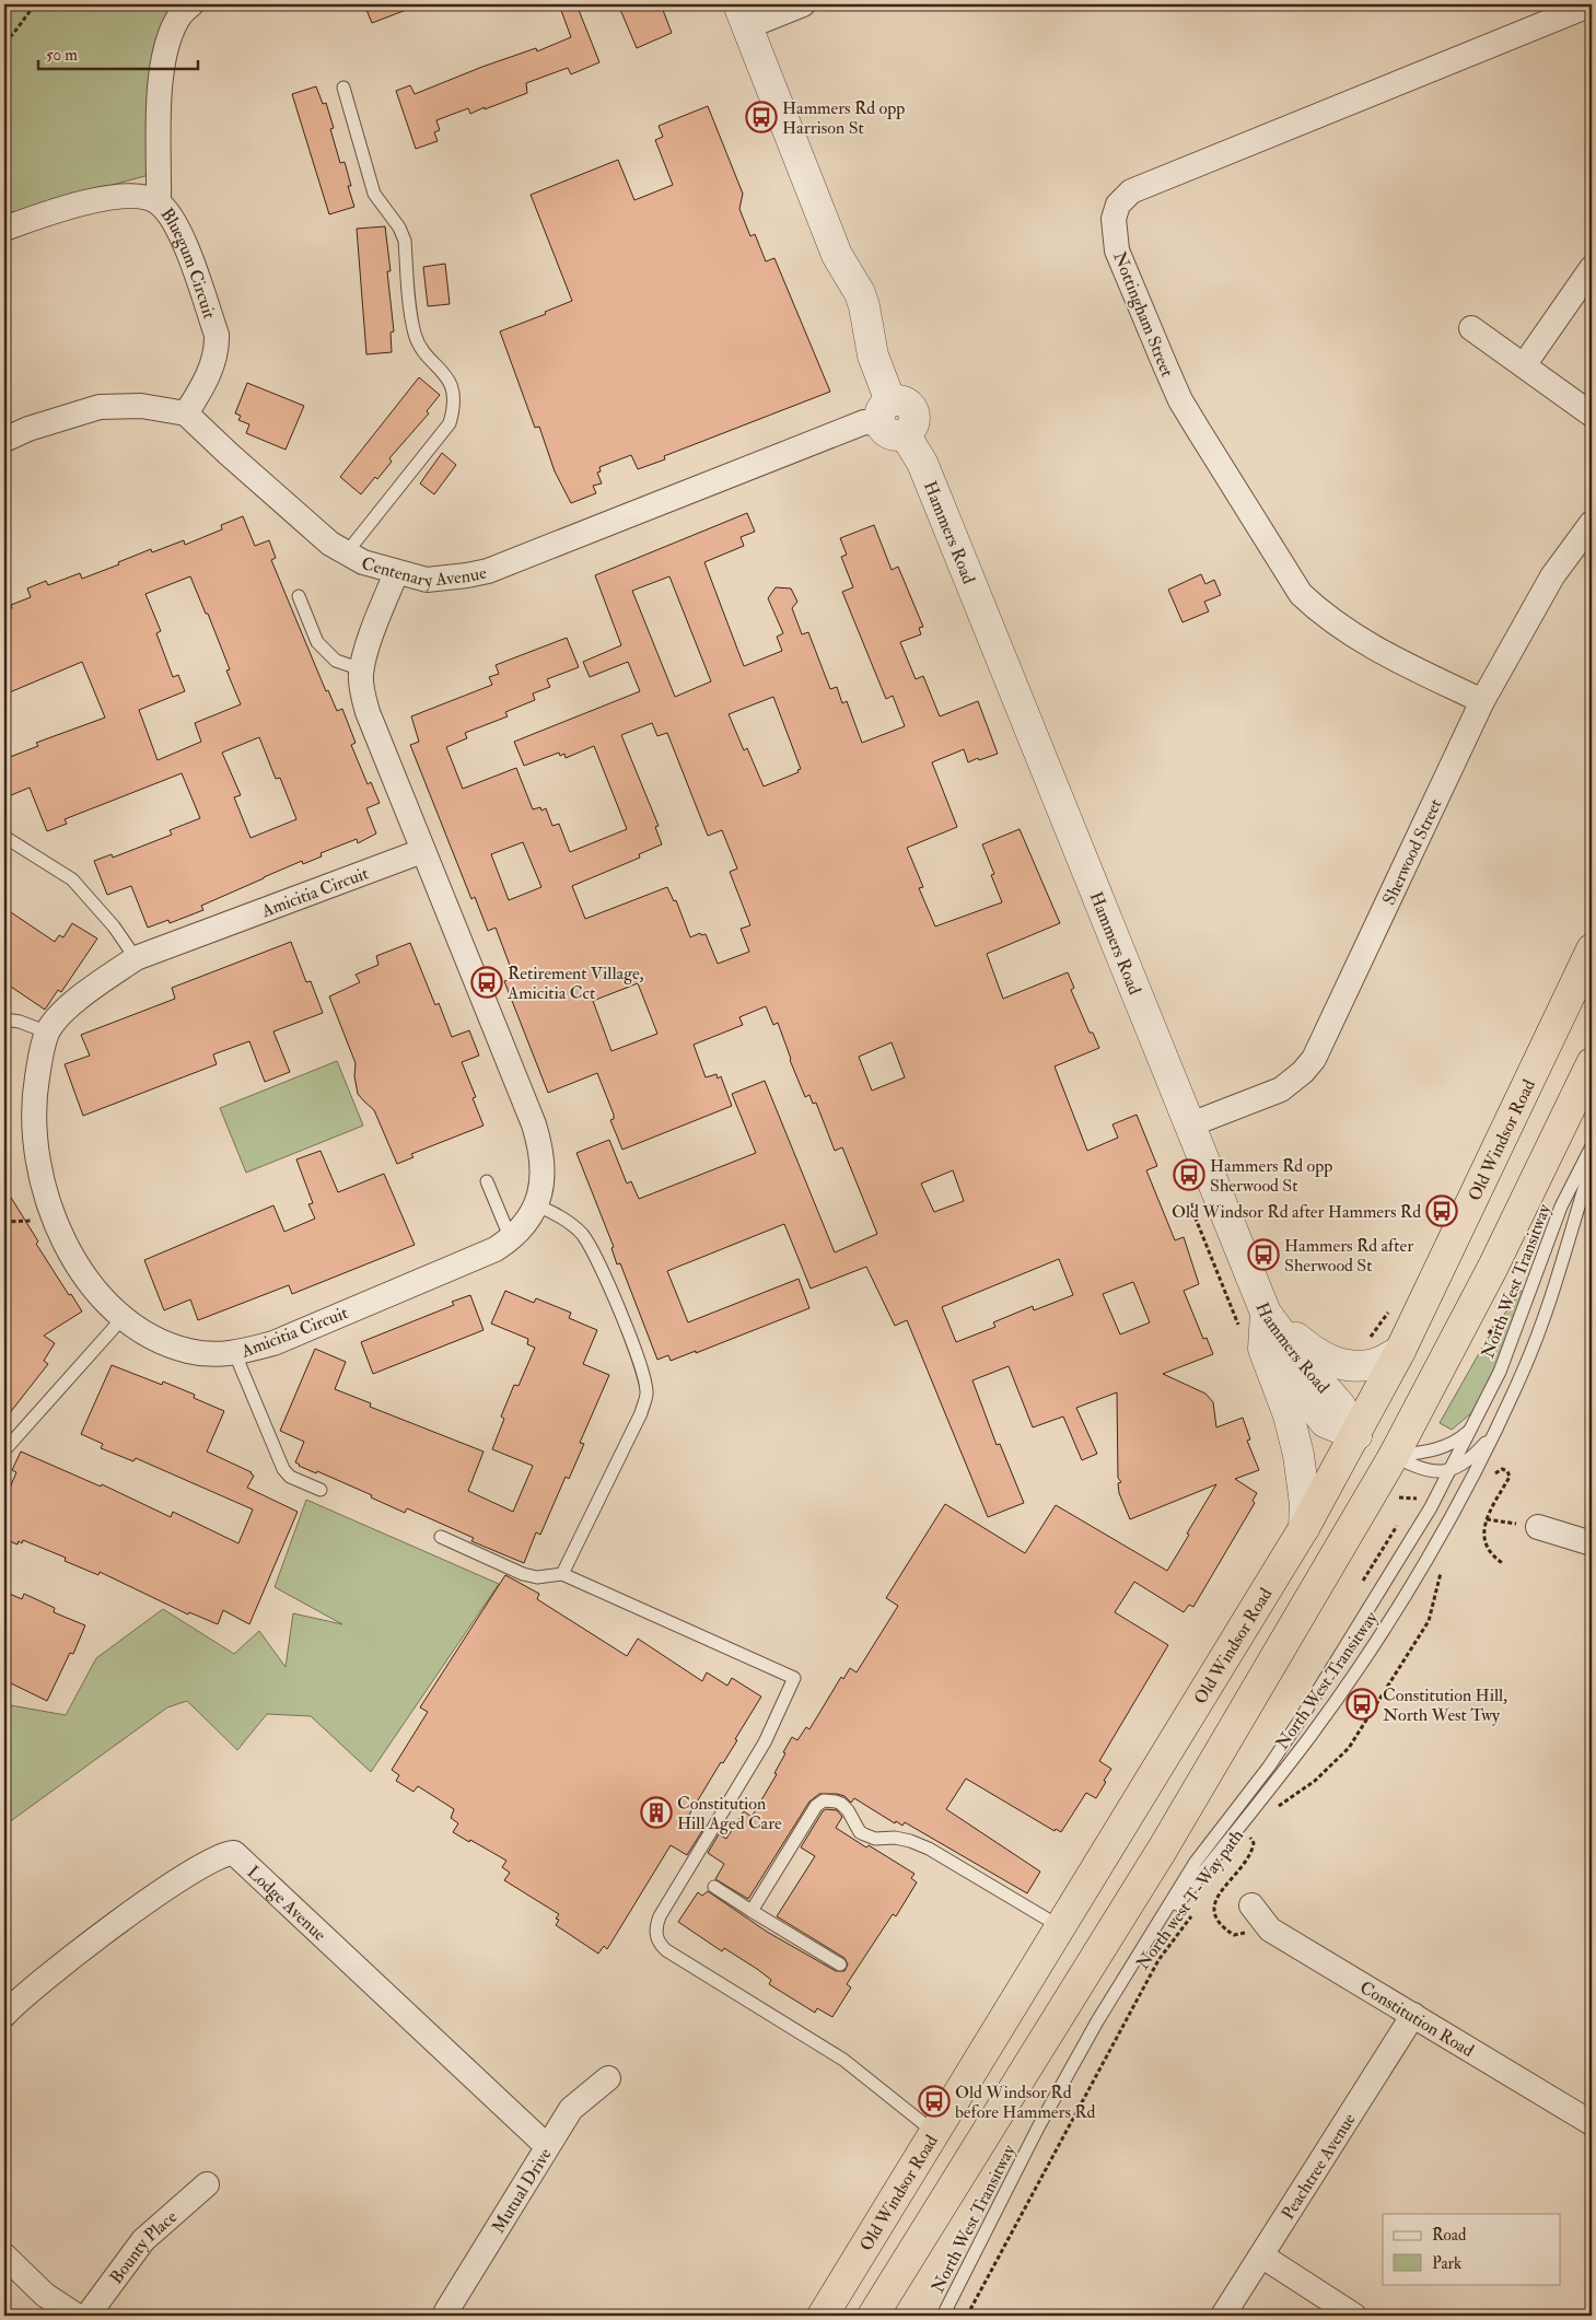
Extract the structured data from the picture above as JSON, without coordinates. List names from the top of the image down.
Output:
{
  "streets": {
    "highway": ["Old Windsor Road"],
    "street": [
      "Bluegum Circuit",
      "Nottingham Street",
      "Hammers Road",
      "Centenary Avenue",
      "Sherwood Street",
      "Amicitia Circuit",
      "Lodge Avenue",
      "Constitution Road",
      "Peachtree Avenue",
      "Mutual Drive",
      "Bounty Place"
    ],
    "lane": ["North West Transitway"],
    "path": ["North west T-Way path"]
  },
  "crossings": [
    ["Bluegum Circuit", "Centenary Avenue"],
    ["Nottingham Street", "Sherwood Street"],
    ["Hammers Road", "Centenary Avenue"],
    ["Hammers Road", "Sherwood Street"],
    ["Hammers Road", "Old Windsor Road"],
    ["Centenary Avenue", "Amicitia Circuit"],
    ["Lodge Avenue", "Mutual Drive"],
    ["Constitution Road", "Peachtree Avenue"]
  ],
  "places": {
    "bus stop": [
      "Hammers Rd opp Harrison St",
      "Retirement Village, Amicitia Cct",
      "Hammers Rd opp Sherwood St",
      "Old Windsor Rd after Hammers Rd",
      "Hammers Rd after Sherwood St",
      "Constitution Hill, North West Twy",
      "Old Windsor Rd before Hammers Rd"
    ],
    "building": ["Constitution Hill Aged Care"]
  },
  "legend": ["Road", "Park"],
  "scale_bar": "50 m"
}
